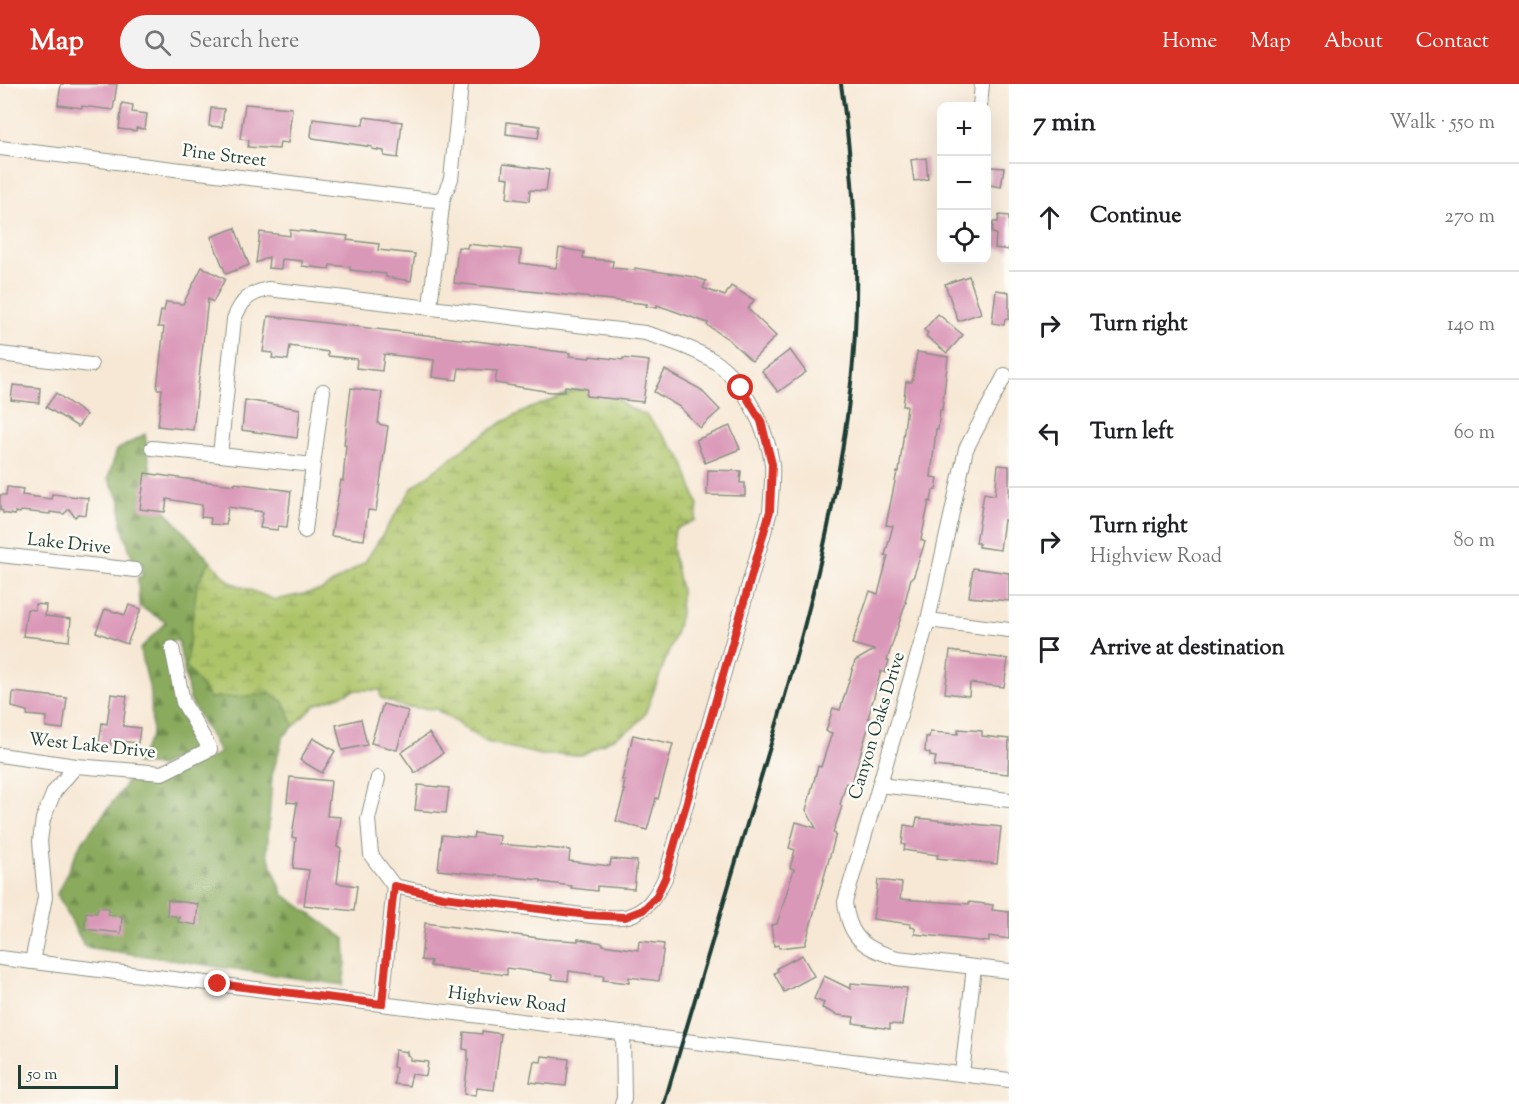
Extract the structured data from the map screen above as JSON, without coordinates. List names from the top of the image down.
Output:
{
  "streets": {
    "street": [
      "Pine Street",
      "Lake Drive",
      "Canyon Oaks Drive",
      "West Lake Drive",
      "Highview Road"
    ]
  },
  "scale_bar": "50 m",
  "page": {
    "header": "Map",
    "search": "Search here",
    "nav": [
      "Home",
      "Map",
      "About",
      "Contact"
    ],
    "heading": ["7 min", "Walk · 550 m"],
    "map_buttons": ["+", "−"],
    "list": [
      ["Continue", "270 m"],
      ["Turn right", "140 m"],
      ["Turn left", "60 m"],
      ["Turn right", "Highview Road", "80 m"],
      "Arrive at destination"
    ],
    "scale": "50 m"
  }
}
